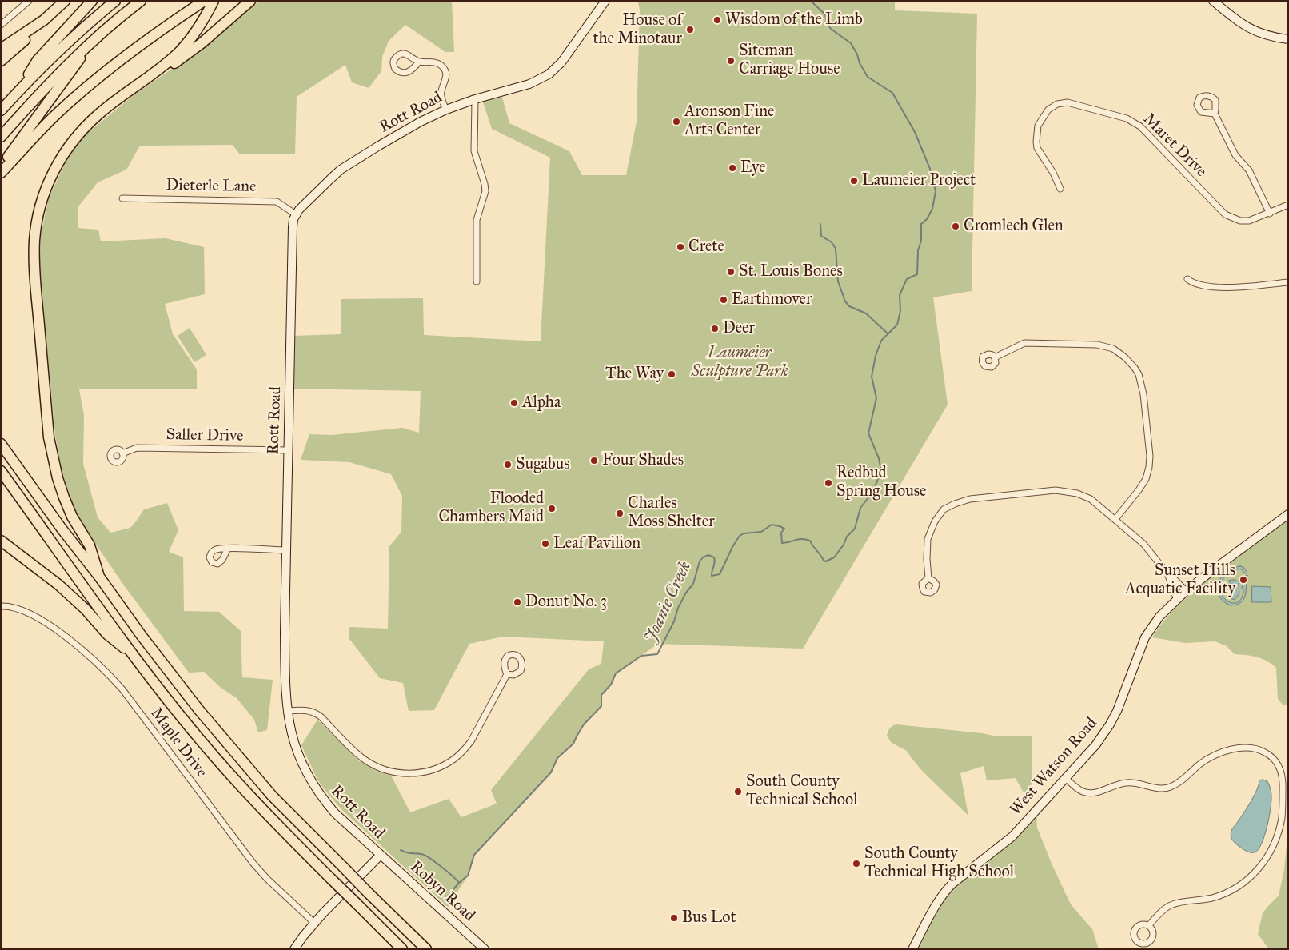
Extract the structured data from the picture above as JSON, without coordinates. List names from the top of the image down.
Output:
{
  "streets": {
    "street": [
      "Rott Road",
      "Maret Drive",
      "Dieterle Lane",
      "Saller Drive",
      "Maple Drive",
      "West Watson Road",
      "Robyn Road"
    ]
  },
  "crossings": [
    ["Rott Road", "Dieterle Lane"],
    ["Rott Road", "Saller Drive"],
    ["Rott Road", "Maple Drive"],
    ["Rott Road", "Robyn Road"]
  ],
  "water": ["Joanie Creek"],
  "parks": ["Laumeier Sculpture Park"],
  "places": [
    "Wisdom of the Limb",
    "House of the Minotaur",
    "Siteman Carriage House",
    "Aronson Fine Arts Center",
    "Eye",
    "Laumeier Project",
    "Cromlech Glen",
    "Crete",
    "St. Louis Bones",
    "Earthmover",
    "Deer",
    "The Way",
    "Alpha",
    "Four Shades",
    "Sugabus",
    "Redbud Spring House",
    "Flooded Chambers Maid",
    "Charles Moss Shelter",
    "Leaf Pavilion",
    "Sunset Hills Acquatic Facility",
    "Donut No. 3",
    "South County Technical School",
    "South County Technical High School",
    "Bus Lot"
  ]
}
